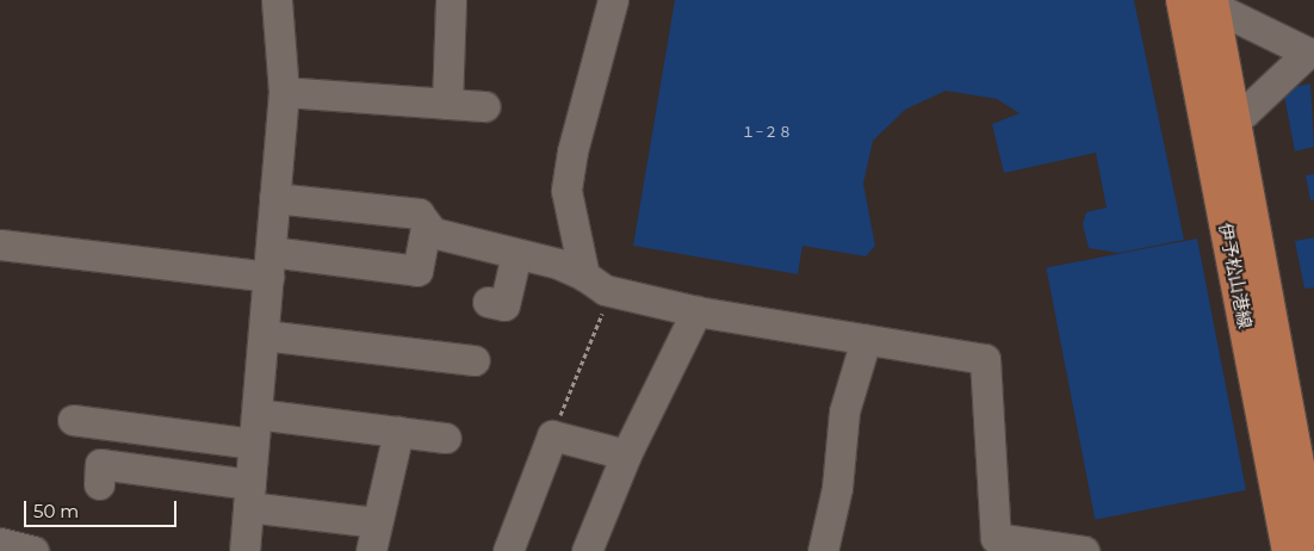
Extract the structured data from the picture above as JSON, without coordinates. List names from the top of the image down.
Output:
{
  "streets": {
    "main road": ["伊予松山港線"]
  },
  "house_numbers": ["１−２８"],
  "scale_bar": "50 m"
}
